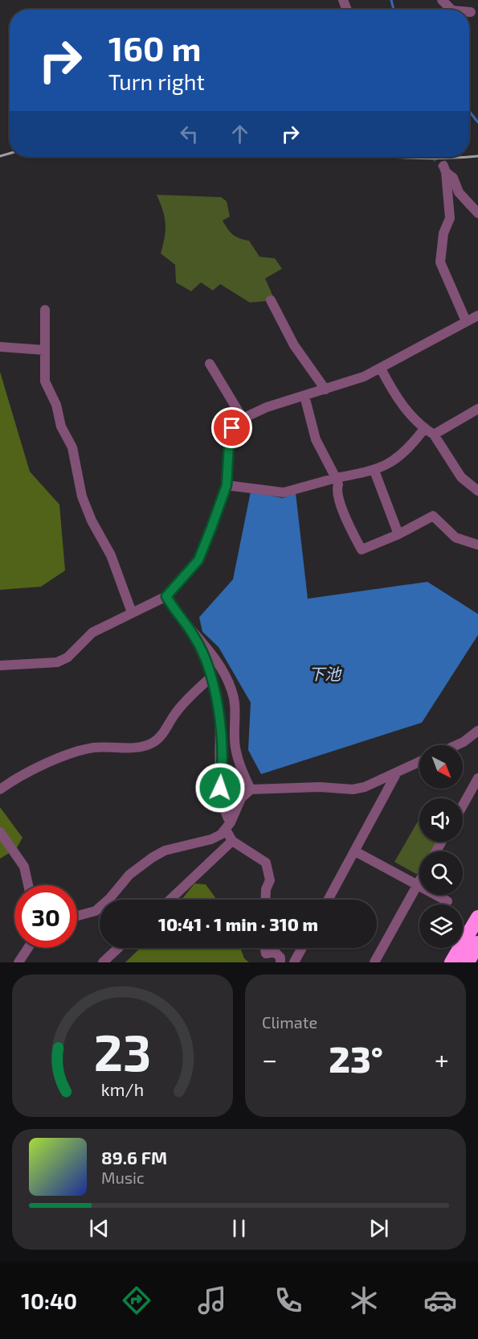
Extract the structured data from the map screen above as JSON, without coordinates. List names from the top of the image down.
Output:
{
  "water": ["下池"],
  "north": "bottom right",
  "page": {
    "turn": ["160 m", "Turn right"],
    "limit": "30",
    "trip": "10:41 · 1 min · 310 m",
    "tile": "Climate",
    "heat": ["−", "23°", "+"],
    "song": ["89.6 FM", "Music"],
    "tabs": "10:40",
    "gauge": ["23", "km/h"]
  }
}
